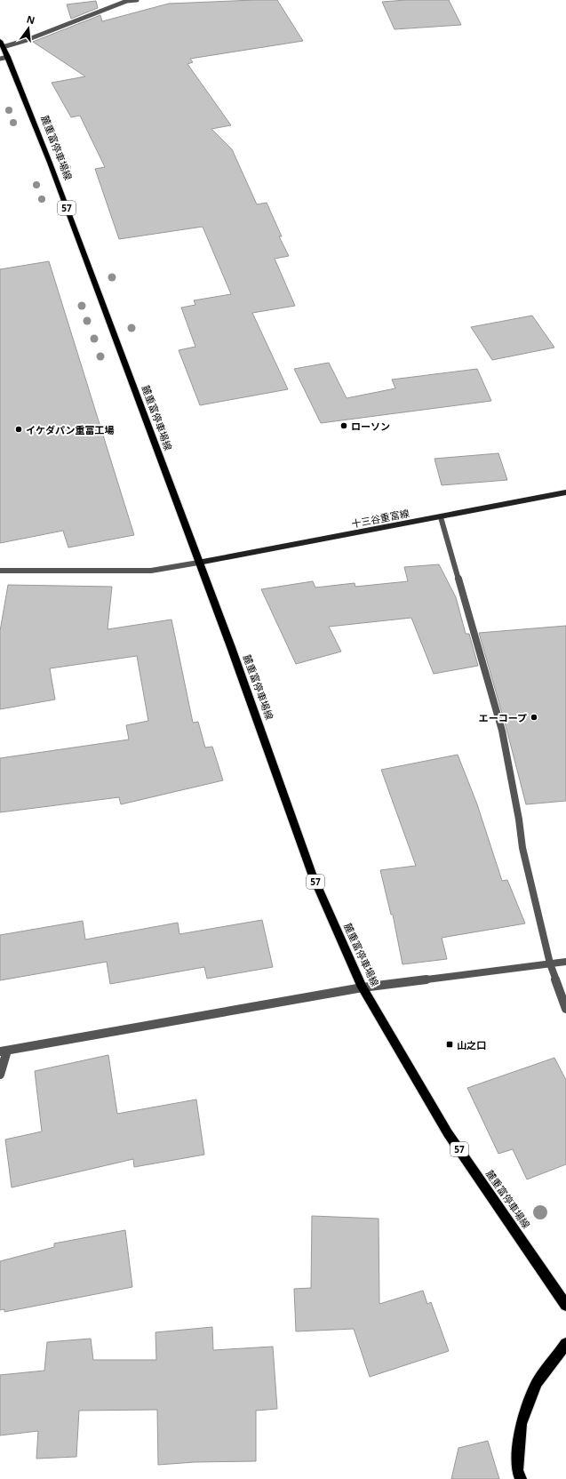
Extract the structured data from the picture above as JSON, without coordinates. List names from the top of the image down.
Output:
{
  "streets": {
    "main road": ["麓重富停車場線", "57", "十三谷重富線"]
  },
  "crossings": [
    ["麓重富停車場線", "十三谷重富線"]
  ],
  "places": {
    "other": ["ローソン", "イケダパン重富工場", "エーコープ"],
    "transit": ["山之口"]
  },
  "north": "top"
}
